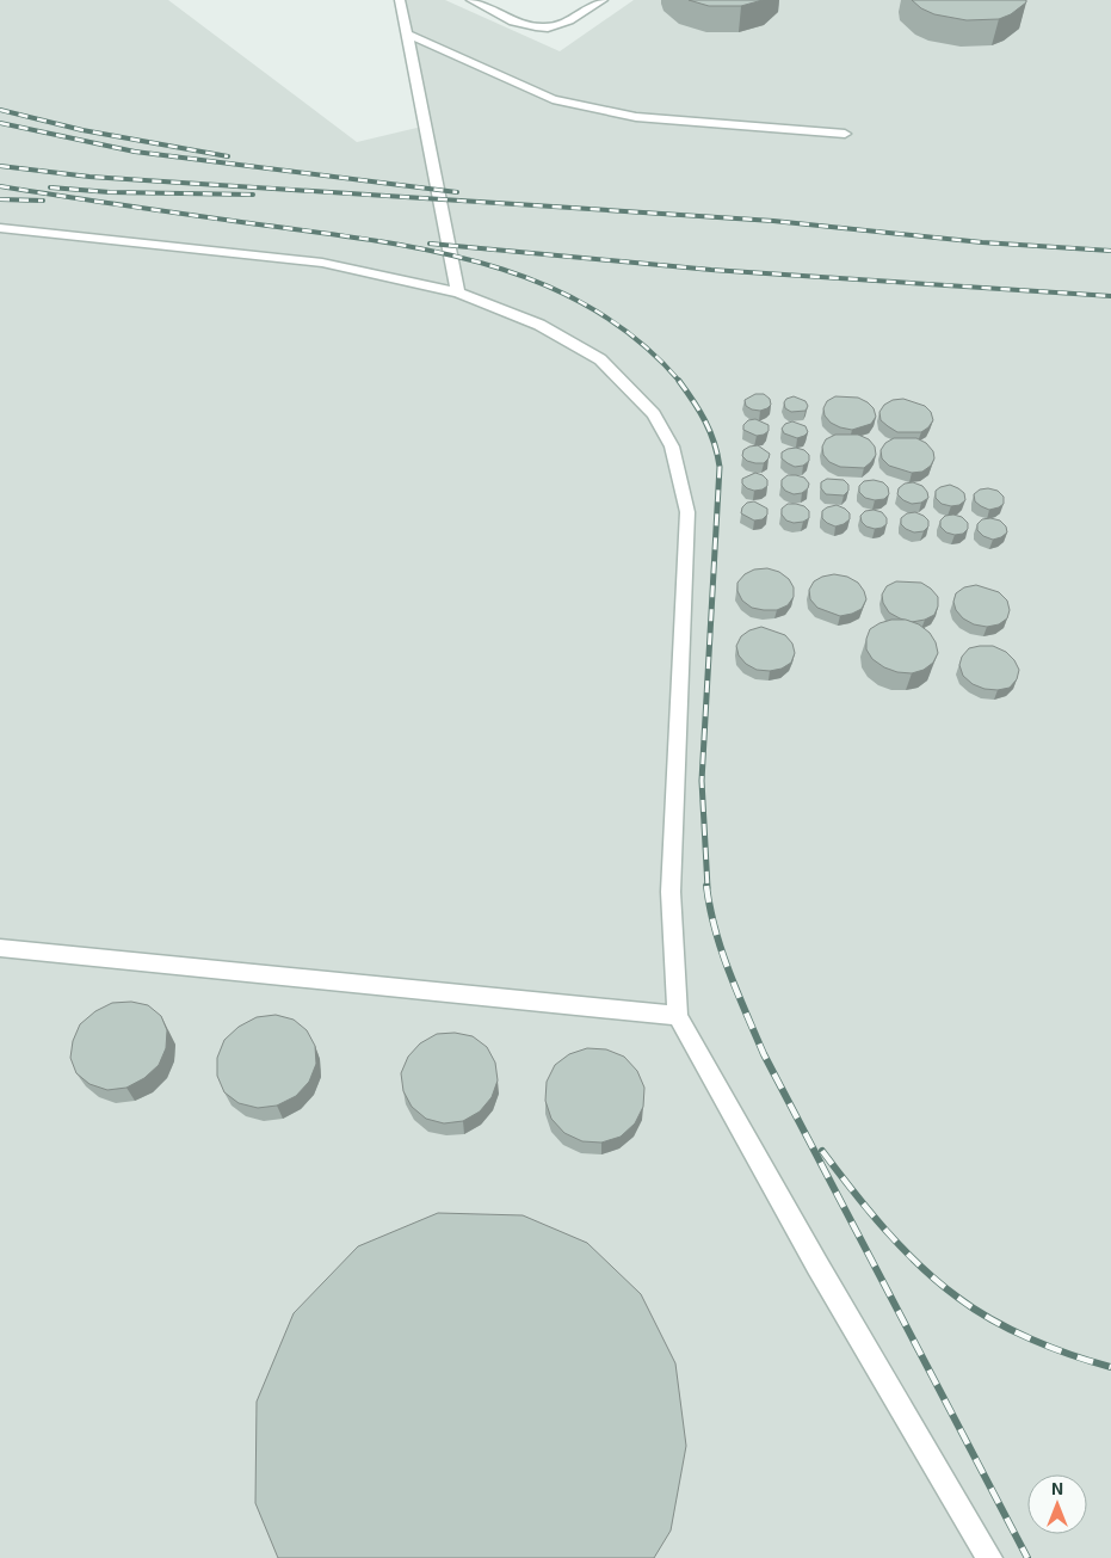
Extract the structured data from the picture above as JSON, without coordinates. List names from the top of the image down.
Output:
{
  "north": "top"
}
